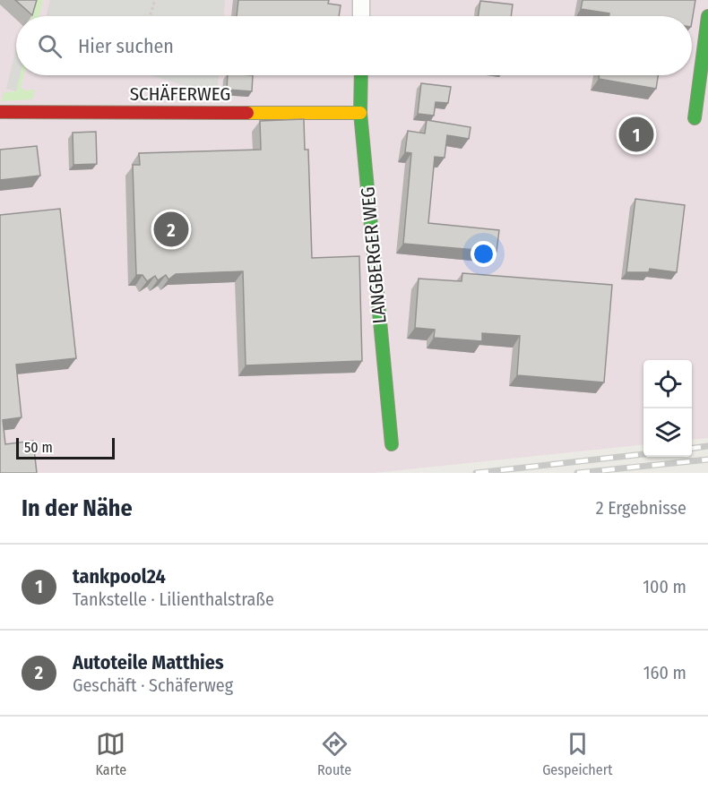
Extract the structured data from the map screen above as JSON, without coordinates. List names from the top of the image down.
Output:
{
  "streets": {
    "street": ["SCHÄFERWEG", "LANGBERGER WEG"]
  },
  "crossings": [
    ["SCHÄFERWEG", "LANGBERGER WEG"]
  ],
  "scale_bar": "50 m",
  "page": {
    "search": "Hier suchen",
    "pins": ["1", "2"],
    "scale": "50 m",
    "heading": ["In der Nähe", "2 Ergebnisse"],
    "list": [
      {
        "mark": "1",
        "name": "tankpool24",
        "note": "Tankstelle · Lilienthalstraße",
        "value": "100 m"
      },
      {
        "mark": "2",
        "name": "Autoteile Matthies",
        "note": "Geschäft · Schäferweg",
        "value": "160 m"
      }
    ],
    "nav": ["Karte", "Route", "Gespeichert"]
  }
}
